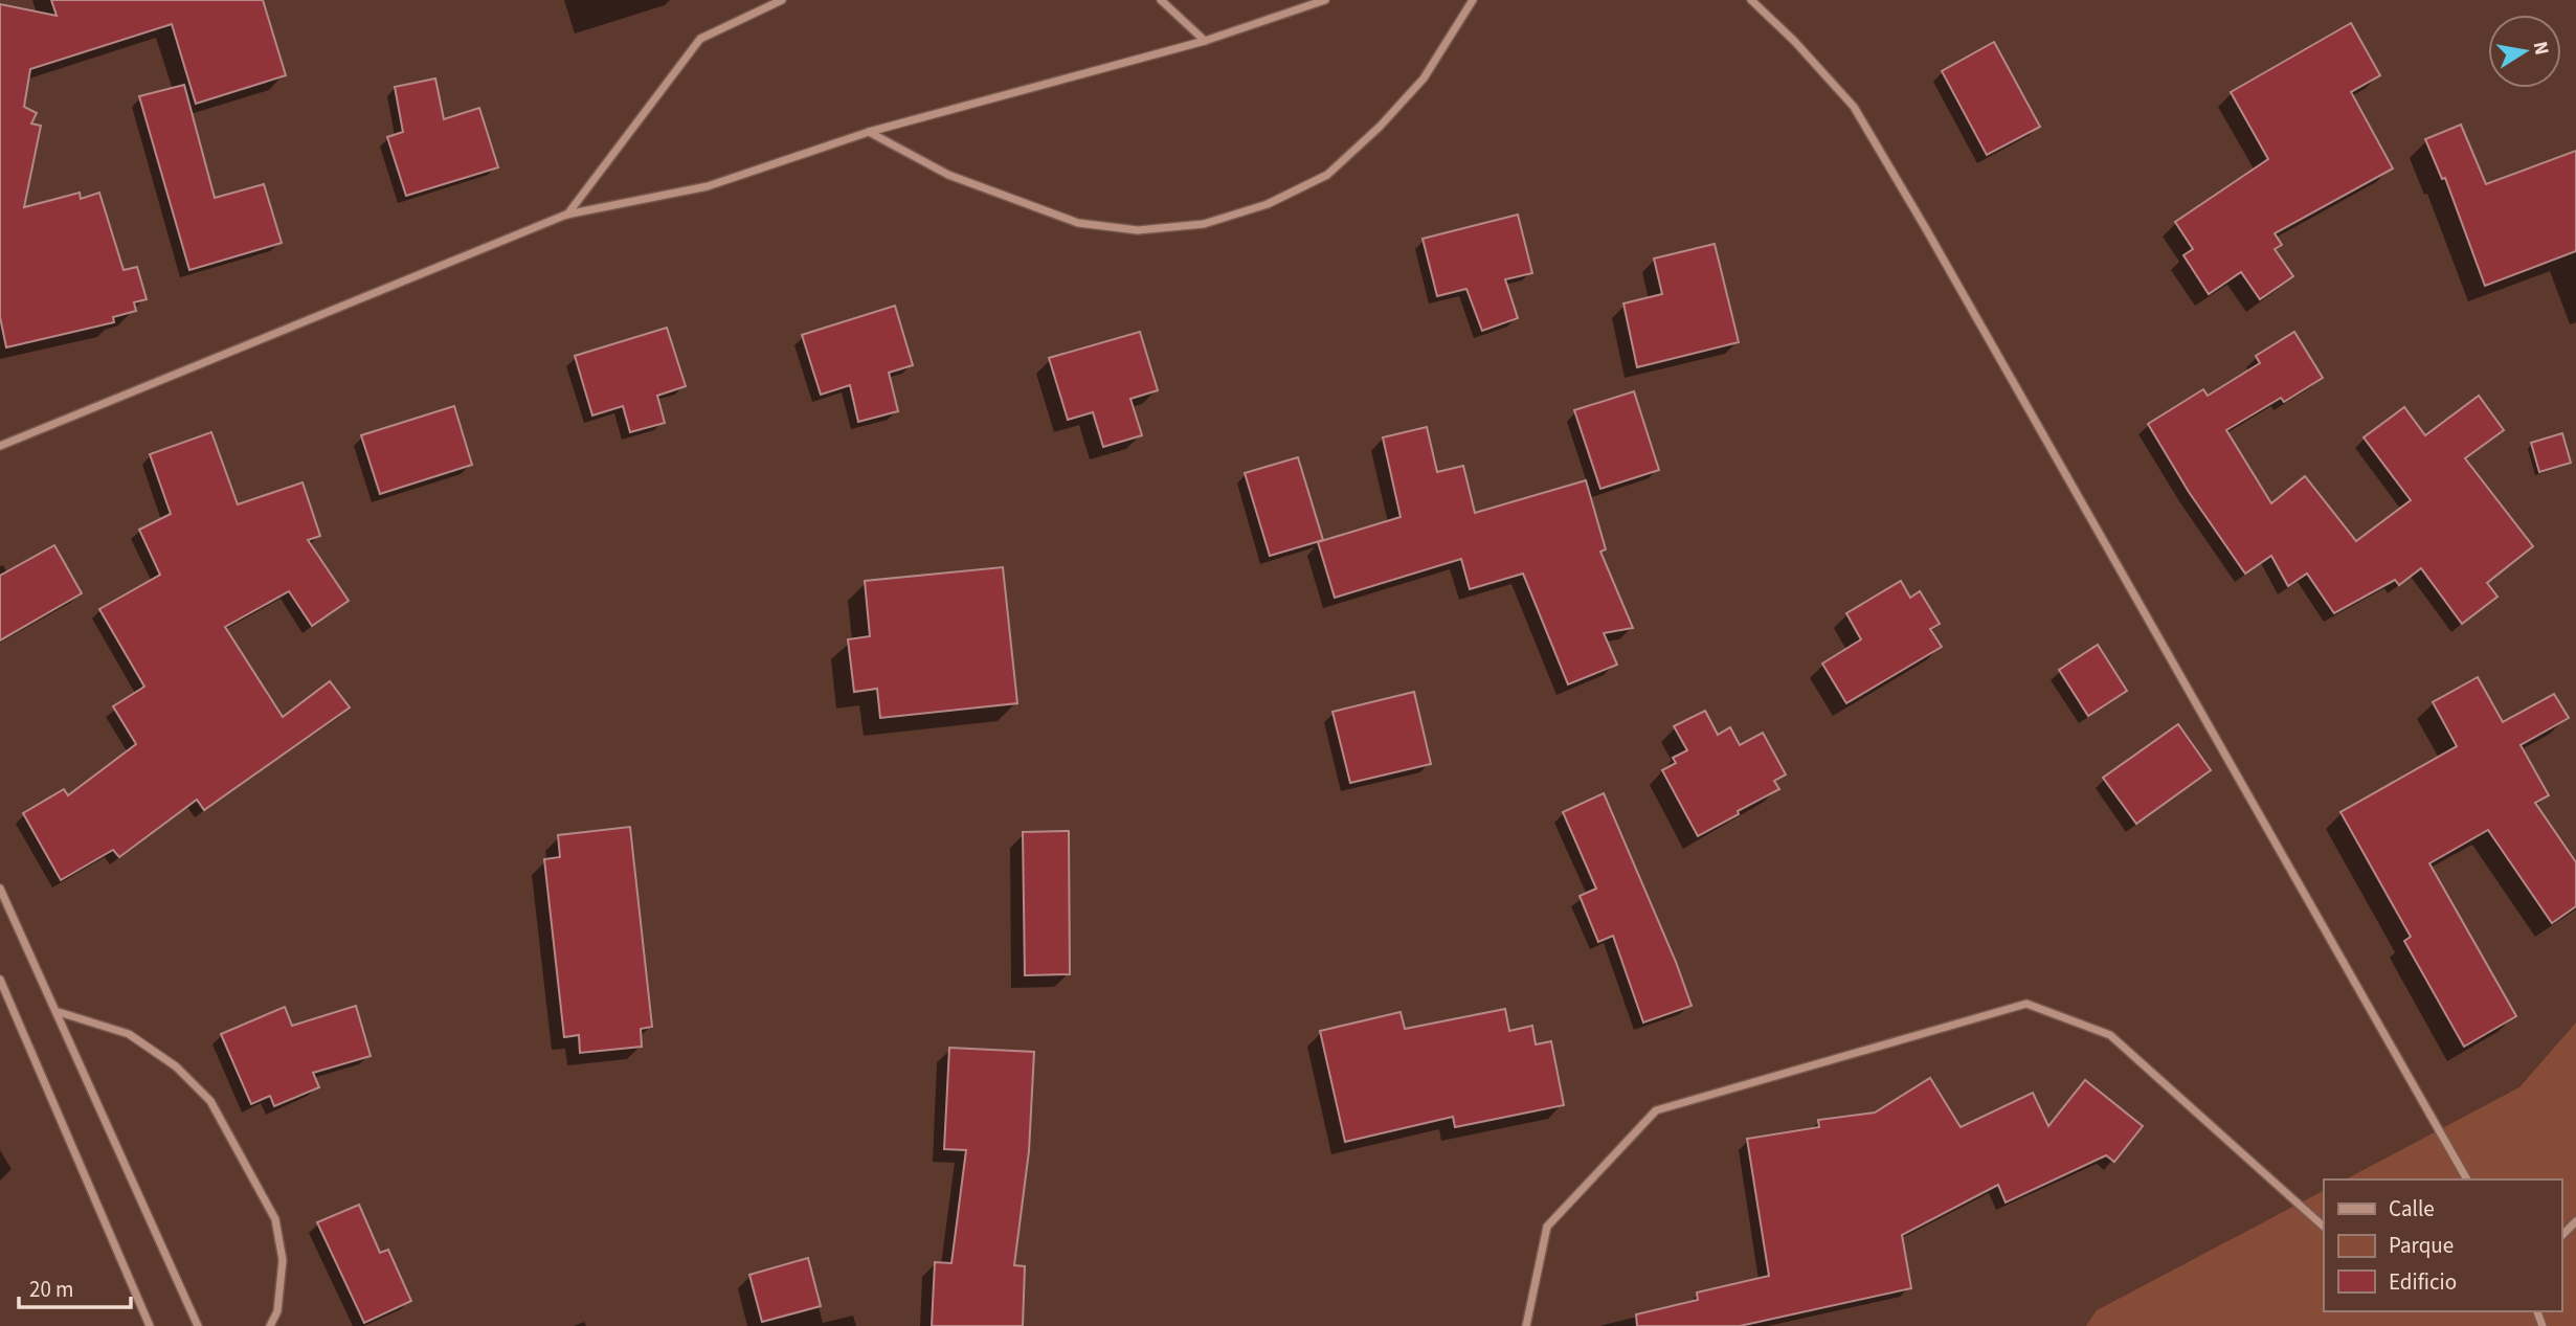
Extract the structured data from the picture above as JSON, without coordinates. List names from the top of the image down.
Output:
{
  "legend": ["Calle", "Parque", "Edificio"],
  "scale_bar": "20 m",
  "north": "right"
}
